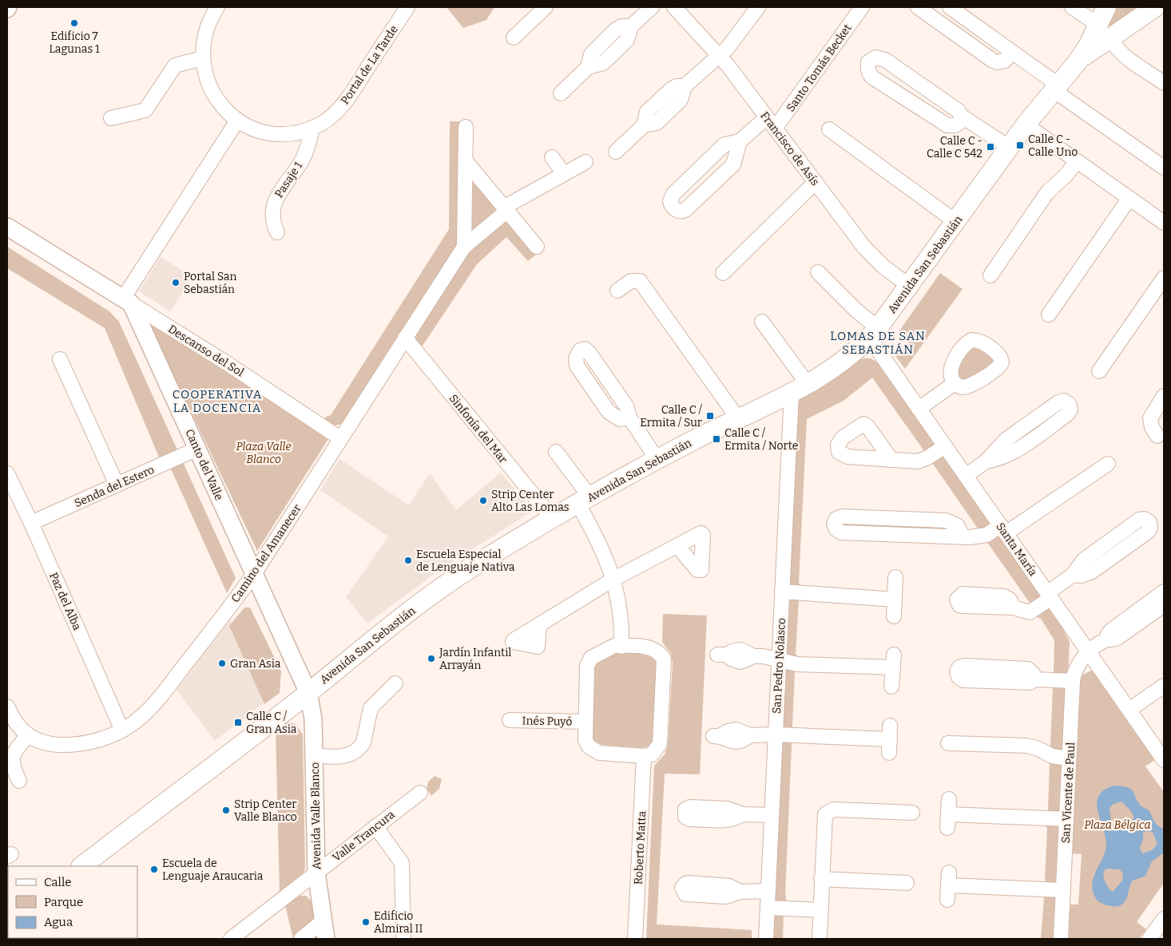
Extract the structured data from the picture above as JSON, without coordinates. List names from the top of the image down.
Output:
{
  "streets": {
    "main road": ["Avenida San Sebastián"],
    "street": [
      "Portal de La Tarde",
      "Santo Tomás Becket",
      "Francisco de Asís",
      "Pasaje 1",
      "Descanso del Sol",
      "Sinfonía del Mar",
      "Canto del Valle",
      "Senda del Estero",
      "Santa María",
      "Camino del Amanecer",
      "Paz del Alba",
      "San Pedro Nolasco",
      "Inés Puyó",
      "San Vicente de Paul",
      "Avenida Valle Blanco",
      "Valle Trancura",
      "Roberto Matta"
    ]
  },
  "crossings": [
    ["Portal de La Tarde", "Pasaje 1"],
    ["Santo Tomás Becket", "Francisco de Asís"],
    ["Francisco de Asís", "Avenida San Sebastián"],
    ["Avenida San Sebastián", "Sinfonía del Mar"],
    ["Avenida San Sebastián", "Canto del Valle"],
    ["Avenida San Sebastián", "Santa María"],
    ["Avenida San Sebastián", "San Pedro Nolasco"],
    ["Avenida San Sebastián", "Avenida Valle Blanco"],
    ["Descanso del Sol", "Canto del Valle"],
    ["Descanso del Sol", "Camino del Amanecer"],
    ["Sinfonía del Mar", "Camino del Amanecer"],
    ["Canto del Valle", "Senda del Estero"],
    ["Canto del Valle", "Camino del Amanecer"],
    ["Canto del Valle", "Avenida Valle Blanco"],
    ["Senda del Estero", "Paz del Alba"],
    ["Santa María", "San Vicente de Paul"],
    ["Camino del Amanecer", "Paz del Alba"],
    ["Inés Puyó", "Roberto Matta"],
    ["Avenida Valle Blanco", "Valle Trancura"]
  ],
  "districts": ["LOMAS DE SAN SEBASTIÁN", "COOPERATIVA LA DOCENCIA"],
  "parks": ["Plaza Valle Blanco", "Plaza Bélgica"],
  "places": {
    "other": [
      "Edificio 7 Lagunas 1",
      "Portal San Sebastián",
      "Strip Center Alto Las Lomas",
      "Escuela Especial de Lenguaje Nativa",
      "Jardín Infantil Arrayán",
      "Gran Asia",
      "Strip Center Valle Blanco",
      "Escuela de Lenguaje Araucaria",
      "Edificio Almiral II"
    ],
    "transit": [
      "Calle C - Calle Uno",
      "Calle C - Calle C 542",
      "Calle C / Ermita / Sur",
      "Calle C / Ermita / Norte",
      "Calle C / Gran Asia"
    ]
  },
  "legend": ["Calle", "Parque", "Agua"]
}
